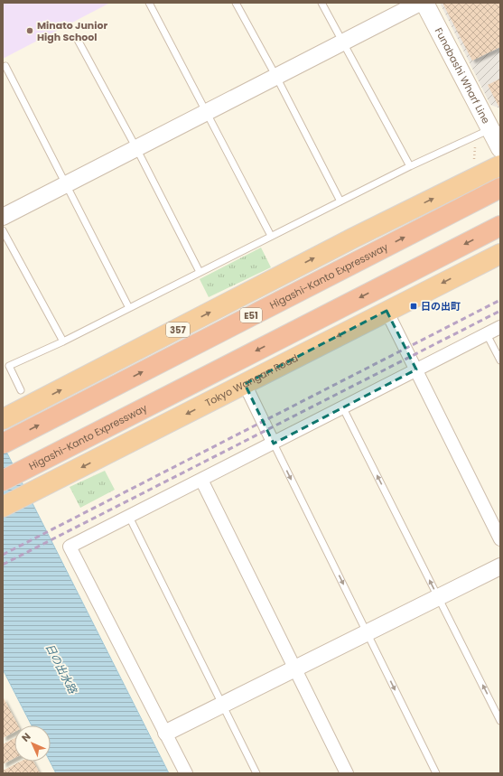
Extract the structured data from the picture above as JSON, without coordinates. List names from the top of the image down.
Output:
{
  "streets": {
    "highway": [
      "Higashi-Kanto Expressway",
      "E51",
      "357",
      "Tokyo Wangan Road"
    ],
    "main road": ["Funabashi Wharf Line"]
  },
  "water": ["日の出水路"],
  "places": {
    "other": ["Minato Junior High School"],
    "transit": ["日の出町"]
  },
  "north": "top left"
}
